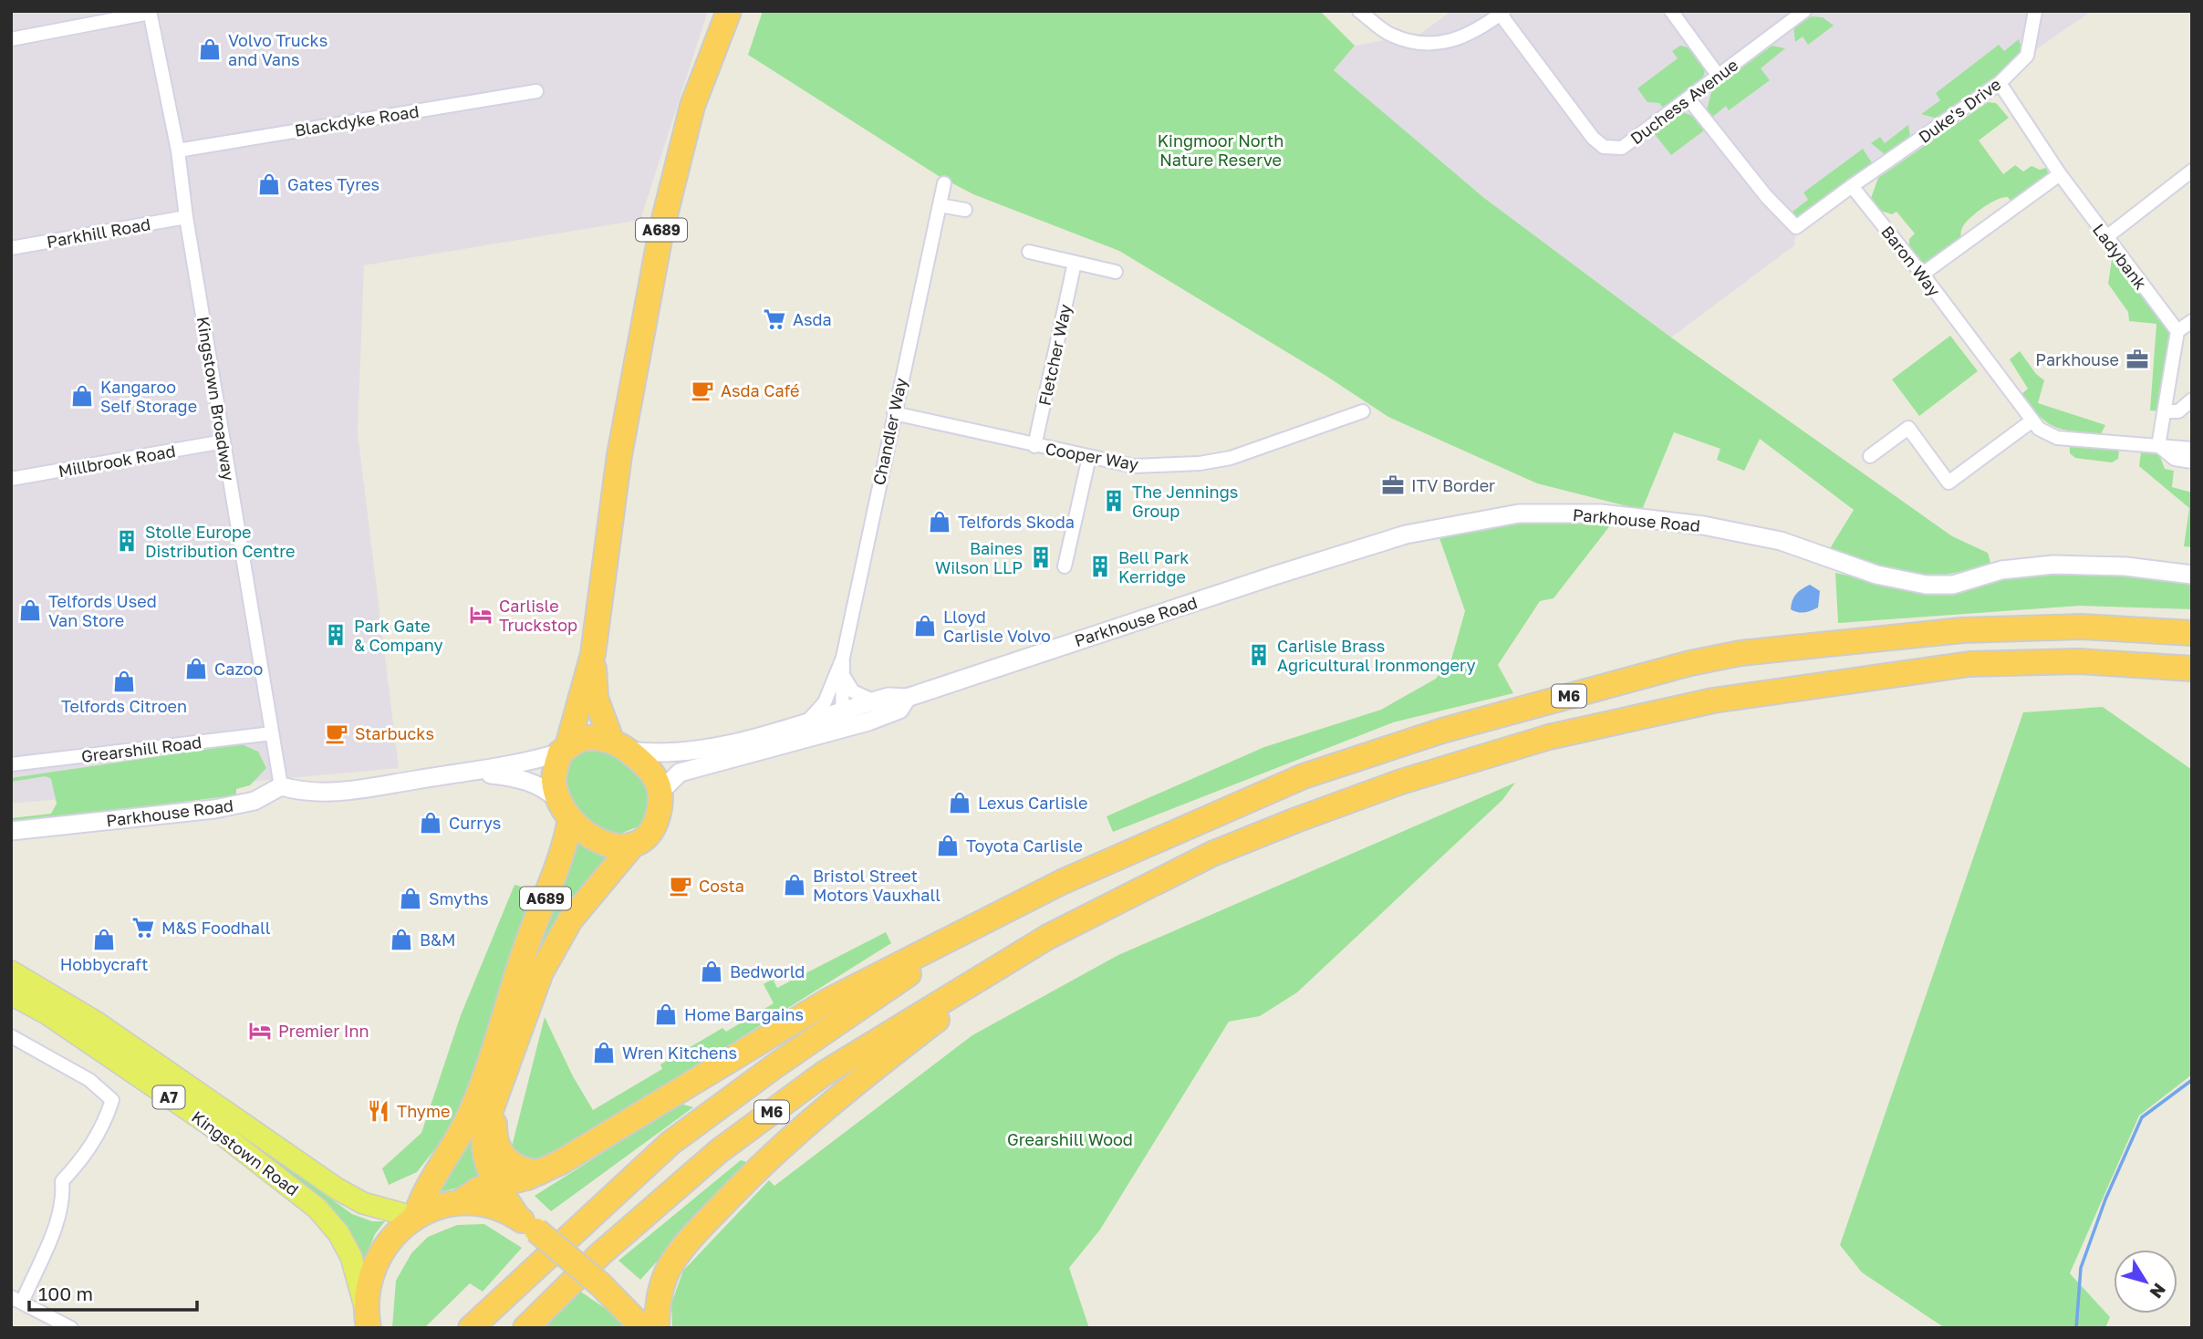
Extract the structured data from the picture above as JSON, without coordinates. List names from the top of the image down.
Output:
{
  "streets": {
    "highway": ["A689", "M6"],
    "main road": ["A7", "Kingstown Road"],
    "street": [
      "Duchess Avenue",
      "Duke's Drive",
      "Blackdyke Road",
      "Parkhill Road",
      "Ladybank",
      "Baron Way",
      "Fletcher Way",
      "Kingstown Broadway",
      "Chandler Way",
      "Cooper Way",
      "Millbrook Road",
      "Parkhouse Road",
      "Grearshill Road"
    ]
  },
  "crossings": [
    ["Duke's Drive", "Ladybank"],
    ["Duke's Drive", "Baron Way"],
    ["Blackdyke Road", "Kingstown Broadway"],
    ["A689", "Parkhouse Road"],
    ["A689", "M6"],
    ["A689", "Kingstown Road"],
    ["Parkhill Road", "Kingstown Broadway"],
    ["Fletcher Way", "Cooper Way"],
    ["Kingstown Broadway", "Millbrook Road"],
    ["Kingstown Broadway", "Parkhouse Road"],
    ["Kingstown Broadway", "Grearshill Road"],
    ["Chandler Way", "Cooper Way"],
    ["Chandler Way", "Parkhouse Road"]
  ],
  "parks": ["Kingmoor North Nature Reserve", "Grearshill Wood"],
  "places": {
    "shop": [
      "Volvo Trucks and Vans",
      "Gates Tyres",
      "Kangaroo Self Storage",
      "Telfords Skoda",
      "Telfords Used Van Store",
      "Lloyd Carlisle Volvo",
      "Cazoo",
      "Telfords Citroen",
      "Lexus Carlisle",
      "Currys",
      "Toyota Carlisle",
      "Bristol Street Motors Vauxhall",
      "Smyths",
      "Hobbycraft",
      "B&M",
      "Bedworld",
      "Home Bargains",
      "Wren Kitchens"
    ],
    "supermarket": ["Asda", "M&S Foodhall"],
    "office": ["Parkhouse", "ITV Border"],
    "cafe": ["Asda Café", "Starbucks", "Costa"],
    "building": [
      "The Jennings Group",
      "Stolle Europe Distribution Centre",
      "Baines Wilson LLP",
      "Bell Park Kerridge",
      "Park Gate & Company",
      "Carlisle Brass Agricultural Ironmongery"
    ],
    "hotel": ["Carlisle Truckstop", "Premier Inn"],
    "restaurant": ["Thyme"]
  },
  "scale_bar": "100 m",
  "north": "bottom right"
}
